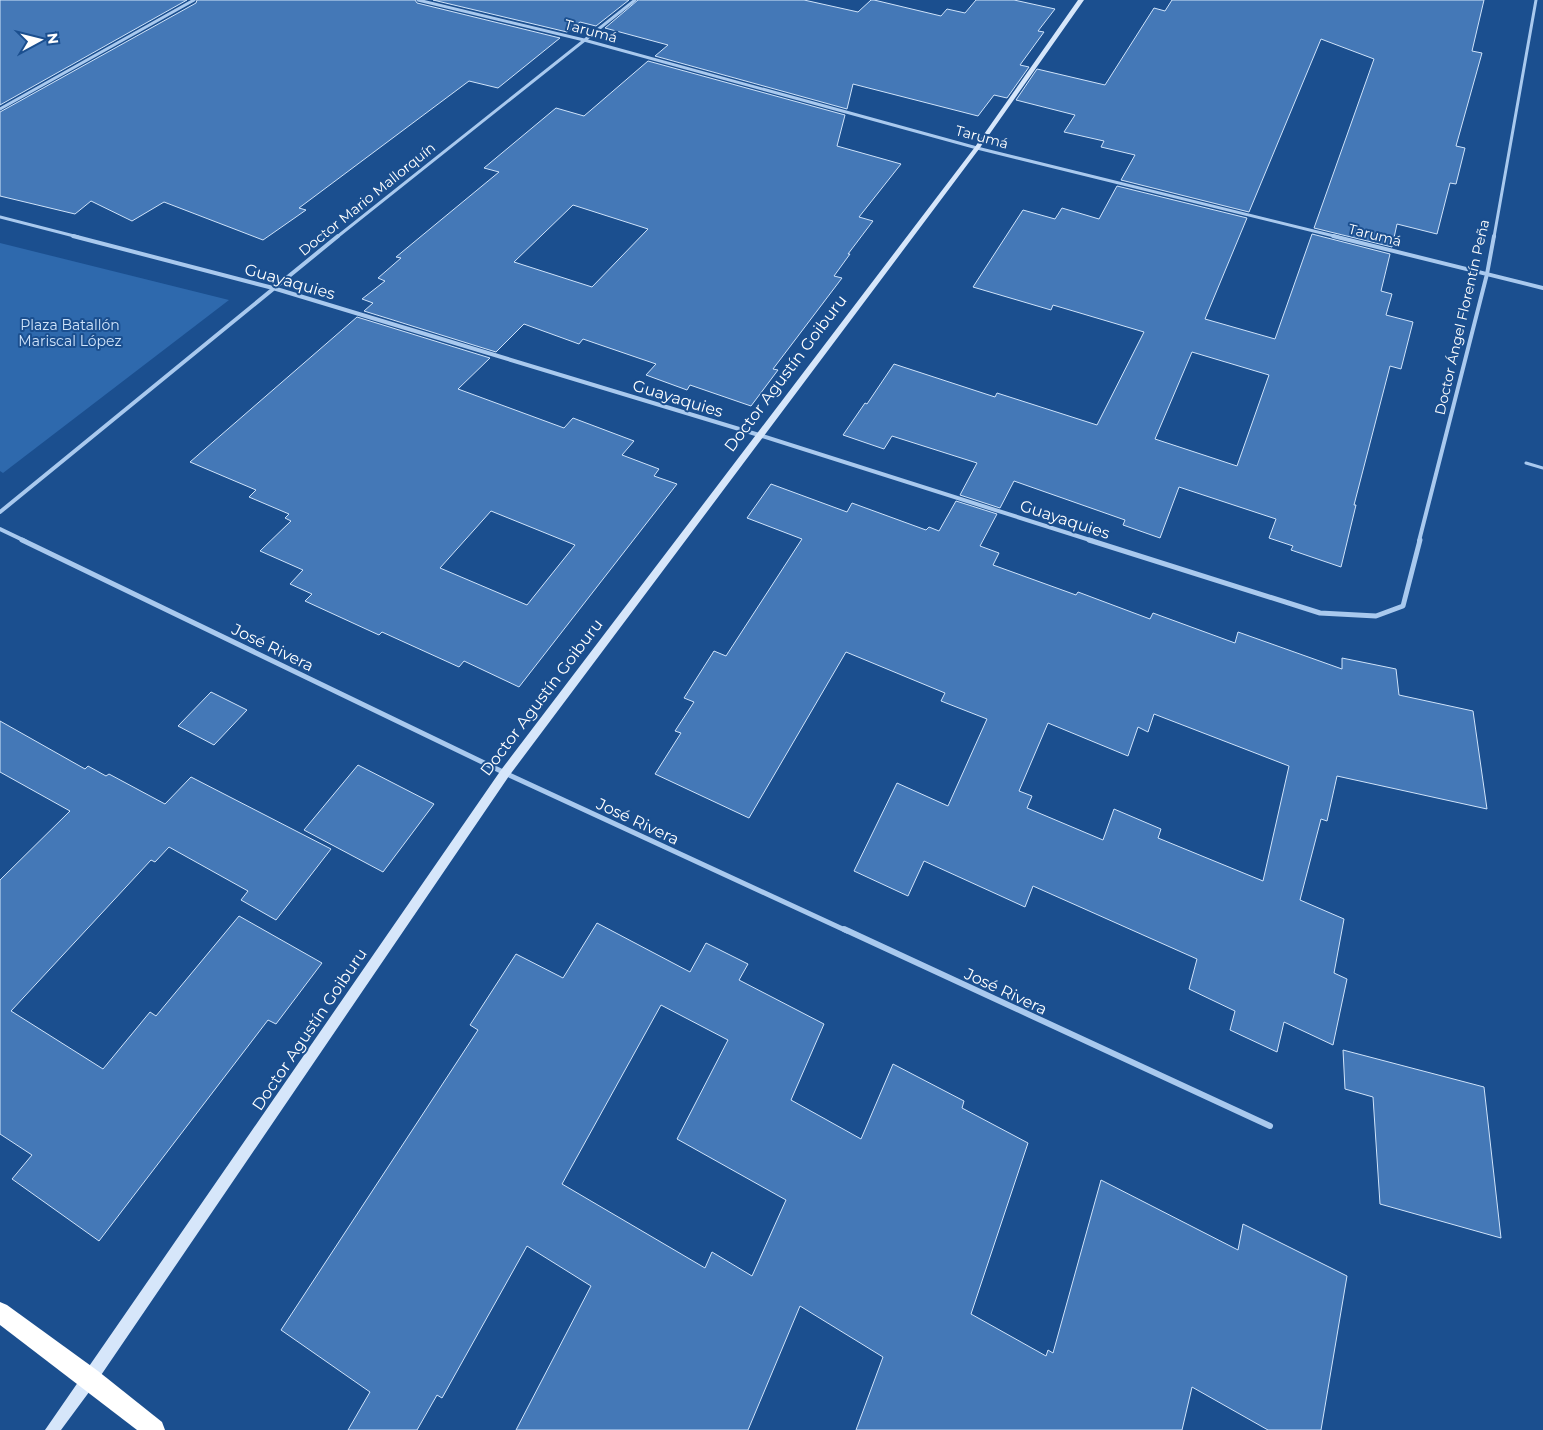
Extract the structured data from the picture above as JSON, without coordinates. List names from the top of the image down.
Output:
{
  "streets": {
    "street": [
      "Tarumá",
      "Doctor Mario Mallorquín",
      "Guayaquies",
      "Doctor Ángel Florentín Peña",
      "Doctor Agustín Goiburu",
      "José Rivera"
    ]
  },
  "crossings": [
    ["Tarumá", "Doctor Mario Mallorquín"],
    ["Tarumá", "Doctor Ángel Florentín Peña"],
    ["Tarumá", "Doctor Agustín Goiburu"],
    ["Doctor Mario Mallorquín", "Guayaquies"],
    ["Guayaquies", "Doctor Ángel Florentín Peña"],
    ["Guayaquies", "Doctor Agustín Goiburu"],
    ["Doctor Agustín Goiburu", "José Rivera"]
  ],
  "parks": ["Plaza Batallón Mariscal López"],
  "north": "right"
}
